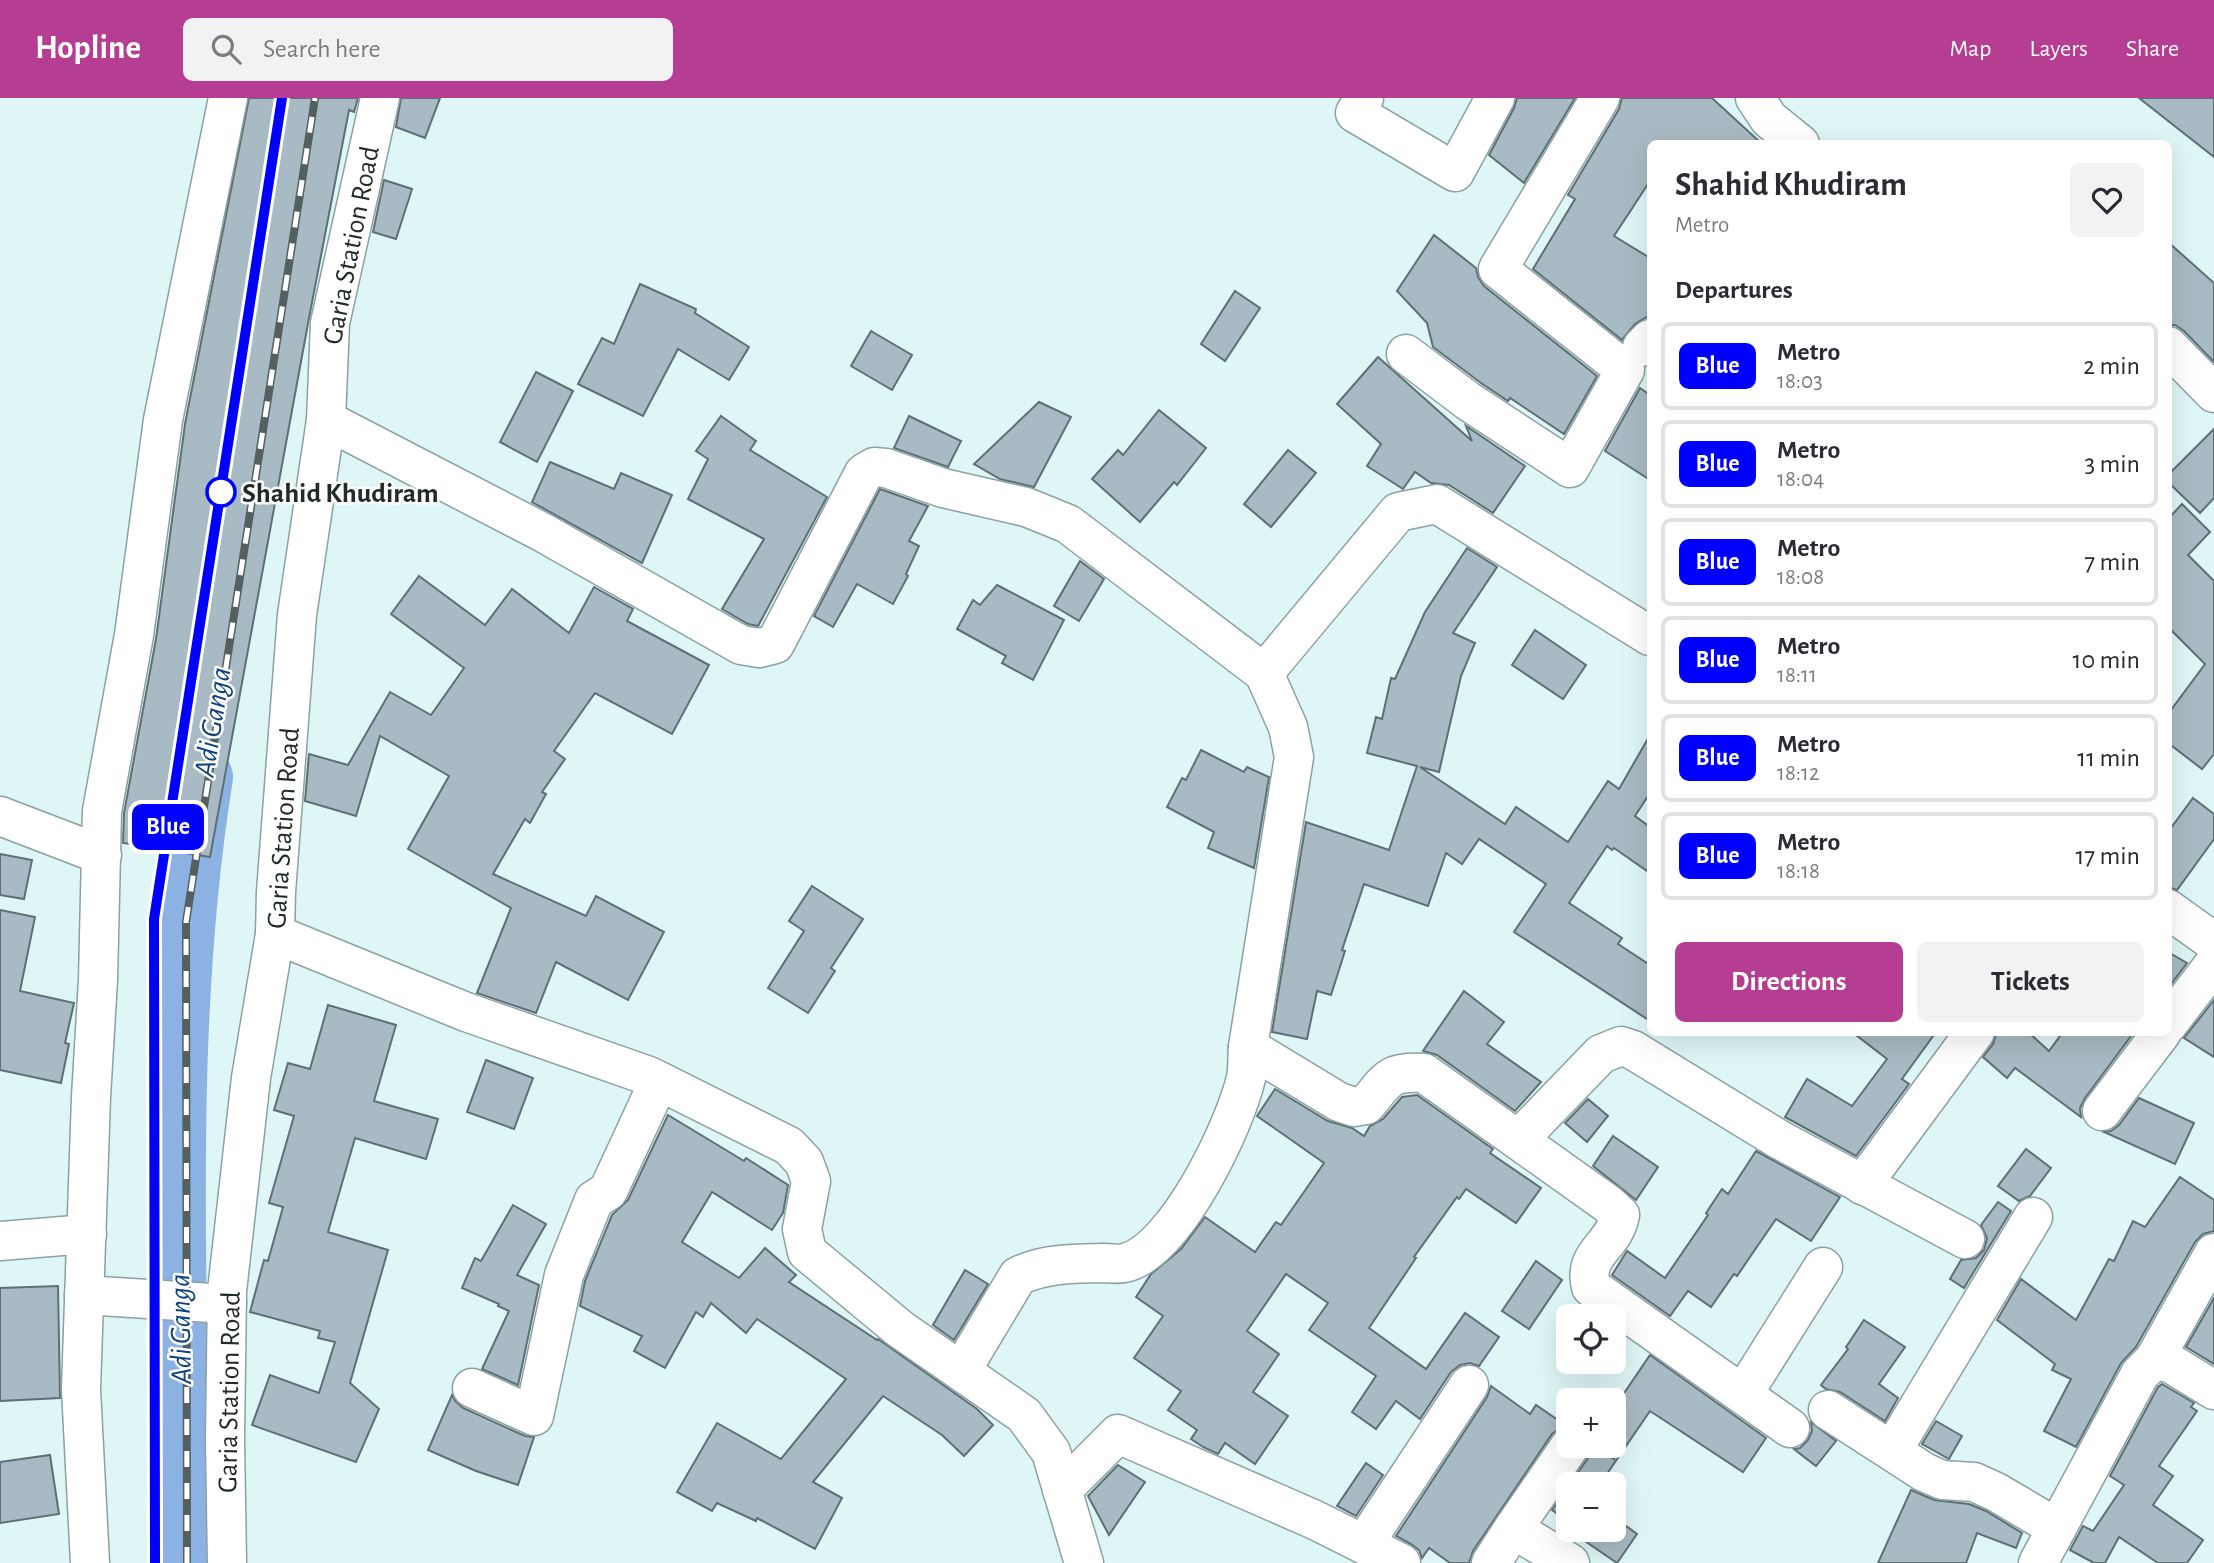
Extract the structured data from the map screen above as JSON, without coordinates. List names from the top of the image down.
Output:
{
  "streets": {
    "street": ["Garia Station Road"]
  },
  "water": ["Adi Ganga"],
  "places": ["Shahid Khudiram"],
  "lines": ["metro line Blue"],
  "page": {
    "header": "Hopline",
    "search": "Search here",
    "nav": ["Map", "Layers", "Share"],
    "on_map": "Blue",
    "heading": [
      ["Shahid Khudiram", "Metro"],
      "Departures"
    ],
    "list": [
      {
        "mark": "Blue",
        "name": "Metro",
        "note": "18:03",
        "value": "2 min"
      },
      {
        "mark": "Blue",
        "name": "Metro",
        "note": "18:04",
        "value": "3 min"
      },
      {
        "mark": "Blue",
        "name": "Metro",
        "note": "18:08",
        "value": "7 min"
      },
      {
        "mark": "Blue",
        "name": "Metro",
        "note": "18:11",
        "value": "10 min"
      },
      {
        "mark": "Blue",
        "name": "Metro",
        "note": "18:12",
        "value": "11 min"
      },
      {
        "mark": "Blue",
        "name": "Metro",
        "note": "18:18",
        "value": "17 min"
      }
    ],
    "buttons": ["Directions", "Tickets"],
    "map_buttons": ["+", "−"]
  }
}
